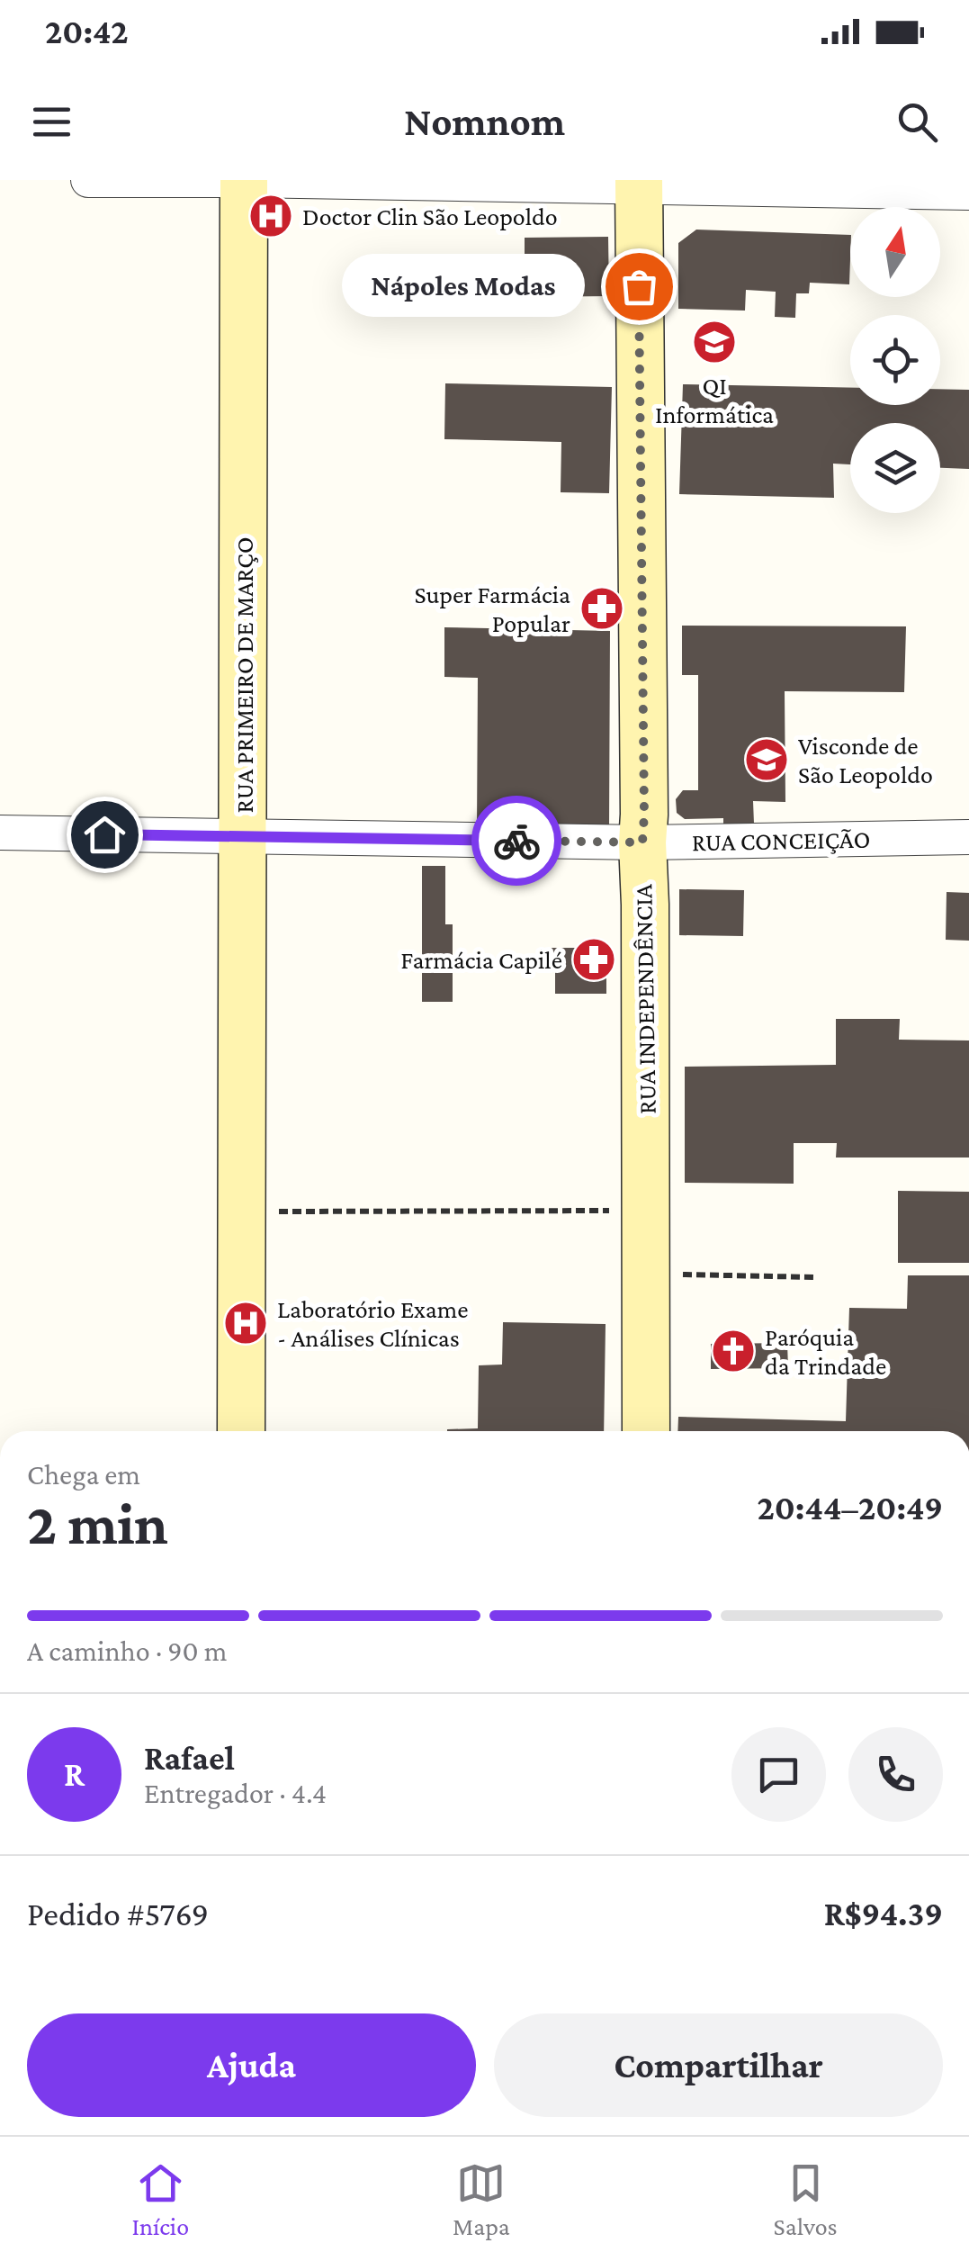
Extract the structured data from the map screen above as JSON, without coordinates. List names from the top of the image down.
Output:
{
  "streets": {
    "street": ["RUA PRIMEIRO DE MARÇO", "RUA CONCEIÇÃO", "RUA INDEPENDÊNCIA"]
  },
  "crossings": [
    ["RUA PRIMEIRO DE MARÇO", "RUA CONCEIÇÃO"],
    ["RUA CONCEIÇÃO", "RUA INDEPENDÊNCIA"]
  ],
  "places": {
    "hospital": ["Doctor Clin São Leopoldo", "Laboratório Exame - Análises Clínicas"],
    "other": ["Nápoles Modas"],
    "school or university": ["QI Informática", "Visconde de São Leopoldo"],
    "pharmacy": ["Super Farmácia Popular", "Farmácia Capilé"],
    "church": ["Paróquia da Trindade"]
  },
  "north": "top",
  "page": {
    "status": "20:42",
    "header": "Nomnom",
    "bubble": "Nápoles Modas",
    "heading": ["2 min", "Chega em", "20:44–20:49"],
    "panel": [
      "Rafael",
      "Entregador · 4.4",
      "Pedido #5769",
      "R$94.39"
    ],
    "bar": "A caminho · 90 m",
    "round": "R",
    "buttons": ["Ajuda", "Compartilhar"],
    "tabs": ["Início", "Mapa", "Salvos"]
  }
}
